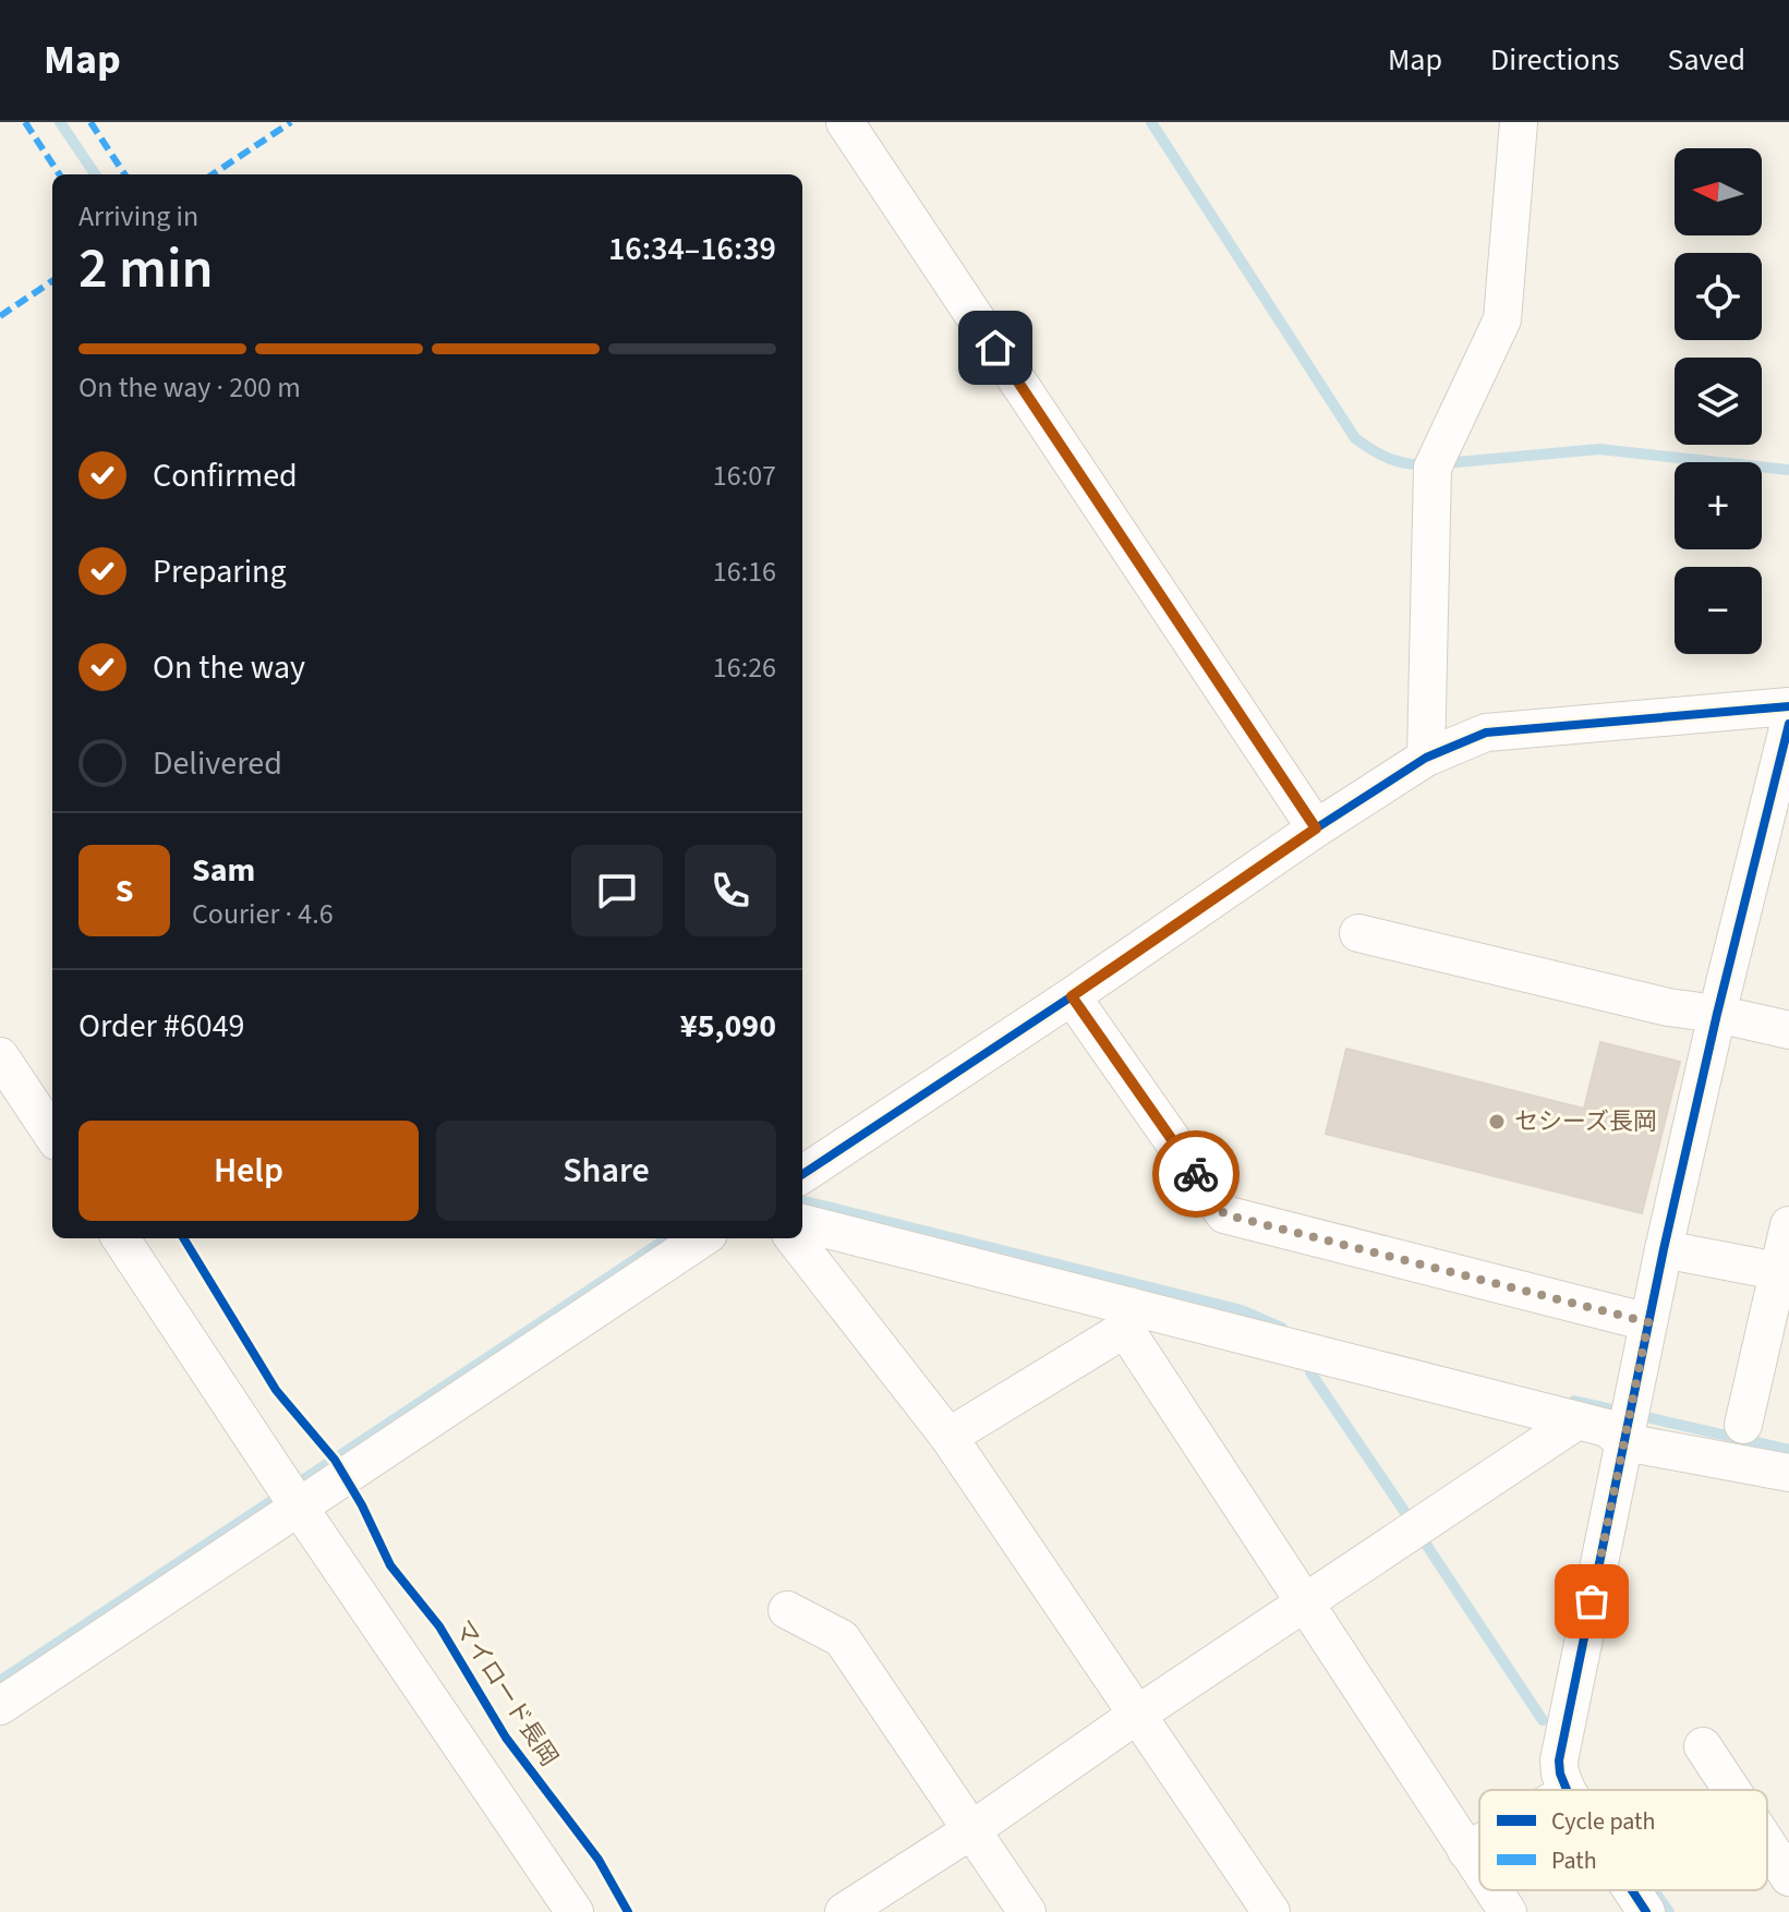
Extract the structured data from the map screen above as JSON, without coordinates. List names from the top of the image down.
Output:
{
  "streets": {
    "cycle path": ["マイロード長岡"]
  },
  "places": ["セシーズ長岡"],
  "legend": ["Cycle path", "Path"],
  "north": "left",
  "page": {
    "header": "Map",
    "nav": ["Map", "Directions", "Saved"],
    "map_buttons": ["+", "−"],
    "heading": ["2 min", "Arriving in", "16:34–16:39"],
    "panel": [
      "Sam",
      "Courier · 4.6",
      "Order #6049",
      "¥5,090"
    ],
    "bar": "On the way · 200 m",
    "list": [
      ["Confirmed", "16:07"],
      ["Preparing", "16:16"],
      ["On the way", "16:26"],
      "Delivered"
    ],
    "round": "S",
    "buttons": ["Help", "Share"]
  }
}
